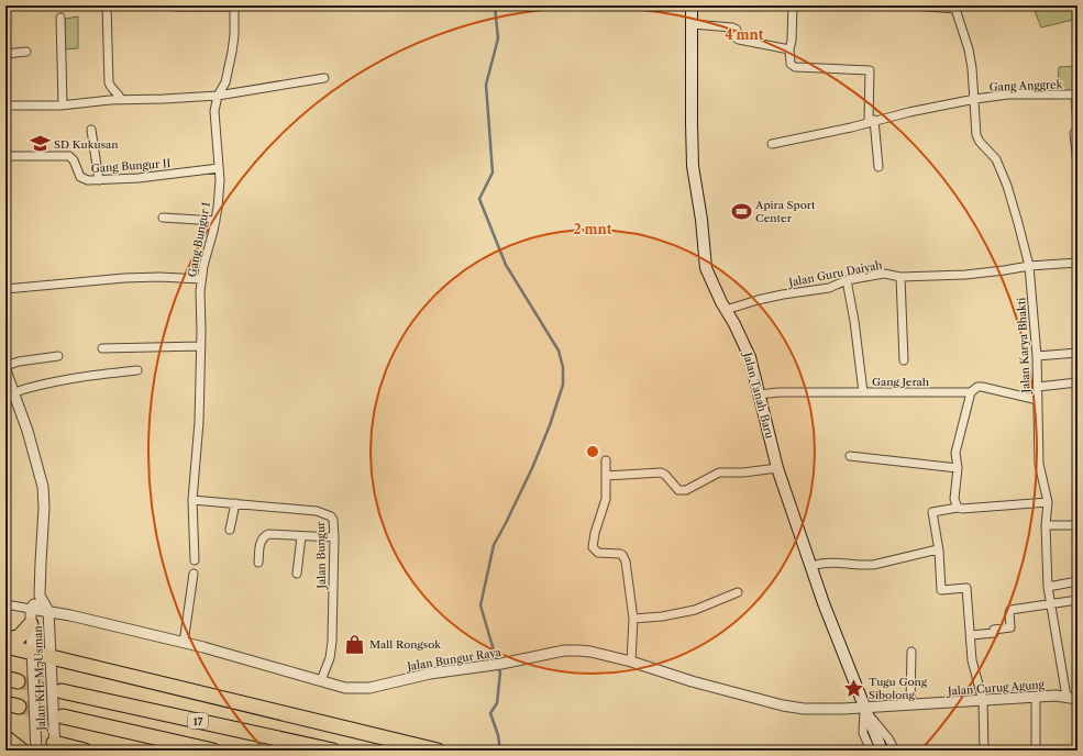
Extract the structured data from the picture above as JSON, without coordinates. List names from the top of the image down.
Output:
{
  "streets": {
    "highway": ["17"],
    "main road": ["Jalan Tanah Baru"],
    "street": [
      "Gang Anggrek",
      "Gang Bungur II",
      "Gang Bungur 1",
      "Jalan Guru Daiyah",
      "Jalan Karya Bhakti",
      "Gang Jerah",
      "Jalan Bungur",
      "Jalan Bungur Raya",
      "Jalan KH. M. Usman",
      "Jalan Curug Agung"
    ]
  },
  "crossings": [
    ["Gang Anggrek", "Jalan Karya Bhakti"],
    ["Gang Bungur II", "Gang Bungur 1"],
    ["Gang Bungur 1", "Jalan Bungur"],
    ["Jalan Guru Daiyah", "Jalan Karya Bhakti"],
    ["Jalan Guru Daiyah", "Jalan Tanah Baru"],
    ["Jalan Karya Bhakti", "Gang Jerah"],
    ["Jalan Karya Bhakti", "Jalan Curug Agung"],
    ["Gang Jerah", "Jalan Tanah Baru"],
    ["Jalan Tanah Baru", "Jalan Bungur Raya"],
    ["Jalan Tanah Baru", "Jalan Curug Agung"],
    ["Jalan Bungur", "Jalan Bungur Raya"],
    ["Jalan Bungur Raya", "Jalan KH. M. Usman"],
    ["Jalan Bungur Raya", "Jalan Curug Agung"]
  ],
  "places": {
    "school or university": ["SD Kukusan"],
    "sports": ["Apira Sport Center"],
    "shop": ["Mall Rongsok"],
    "place": ["Tugu Gong Sibolong"]
  },
  "rings": ["4 mnt", "2 mnt"]
}
